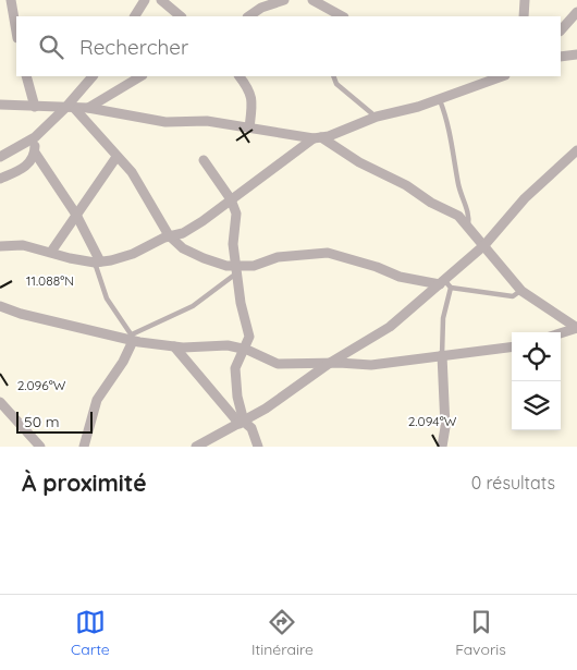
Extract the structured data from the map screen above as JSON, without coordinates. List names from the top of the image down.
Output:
{
  "scale_bar": "50 m",
  "page": {
    "search": "Rechercher",
    "scale": "50 m",
    "heading": ["À proximité", "0 résultats"],
    "nav": ["Carte", "Itinéraire", "Favoris"]
  },
  "coordinates": ["11.088°N", "2.096°W", "2.094°W"]
}
